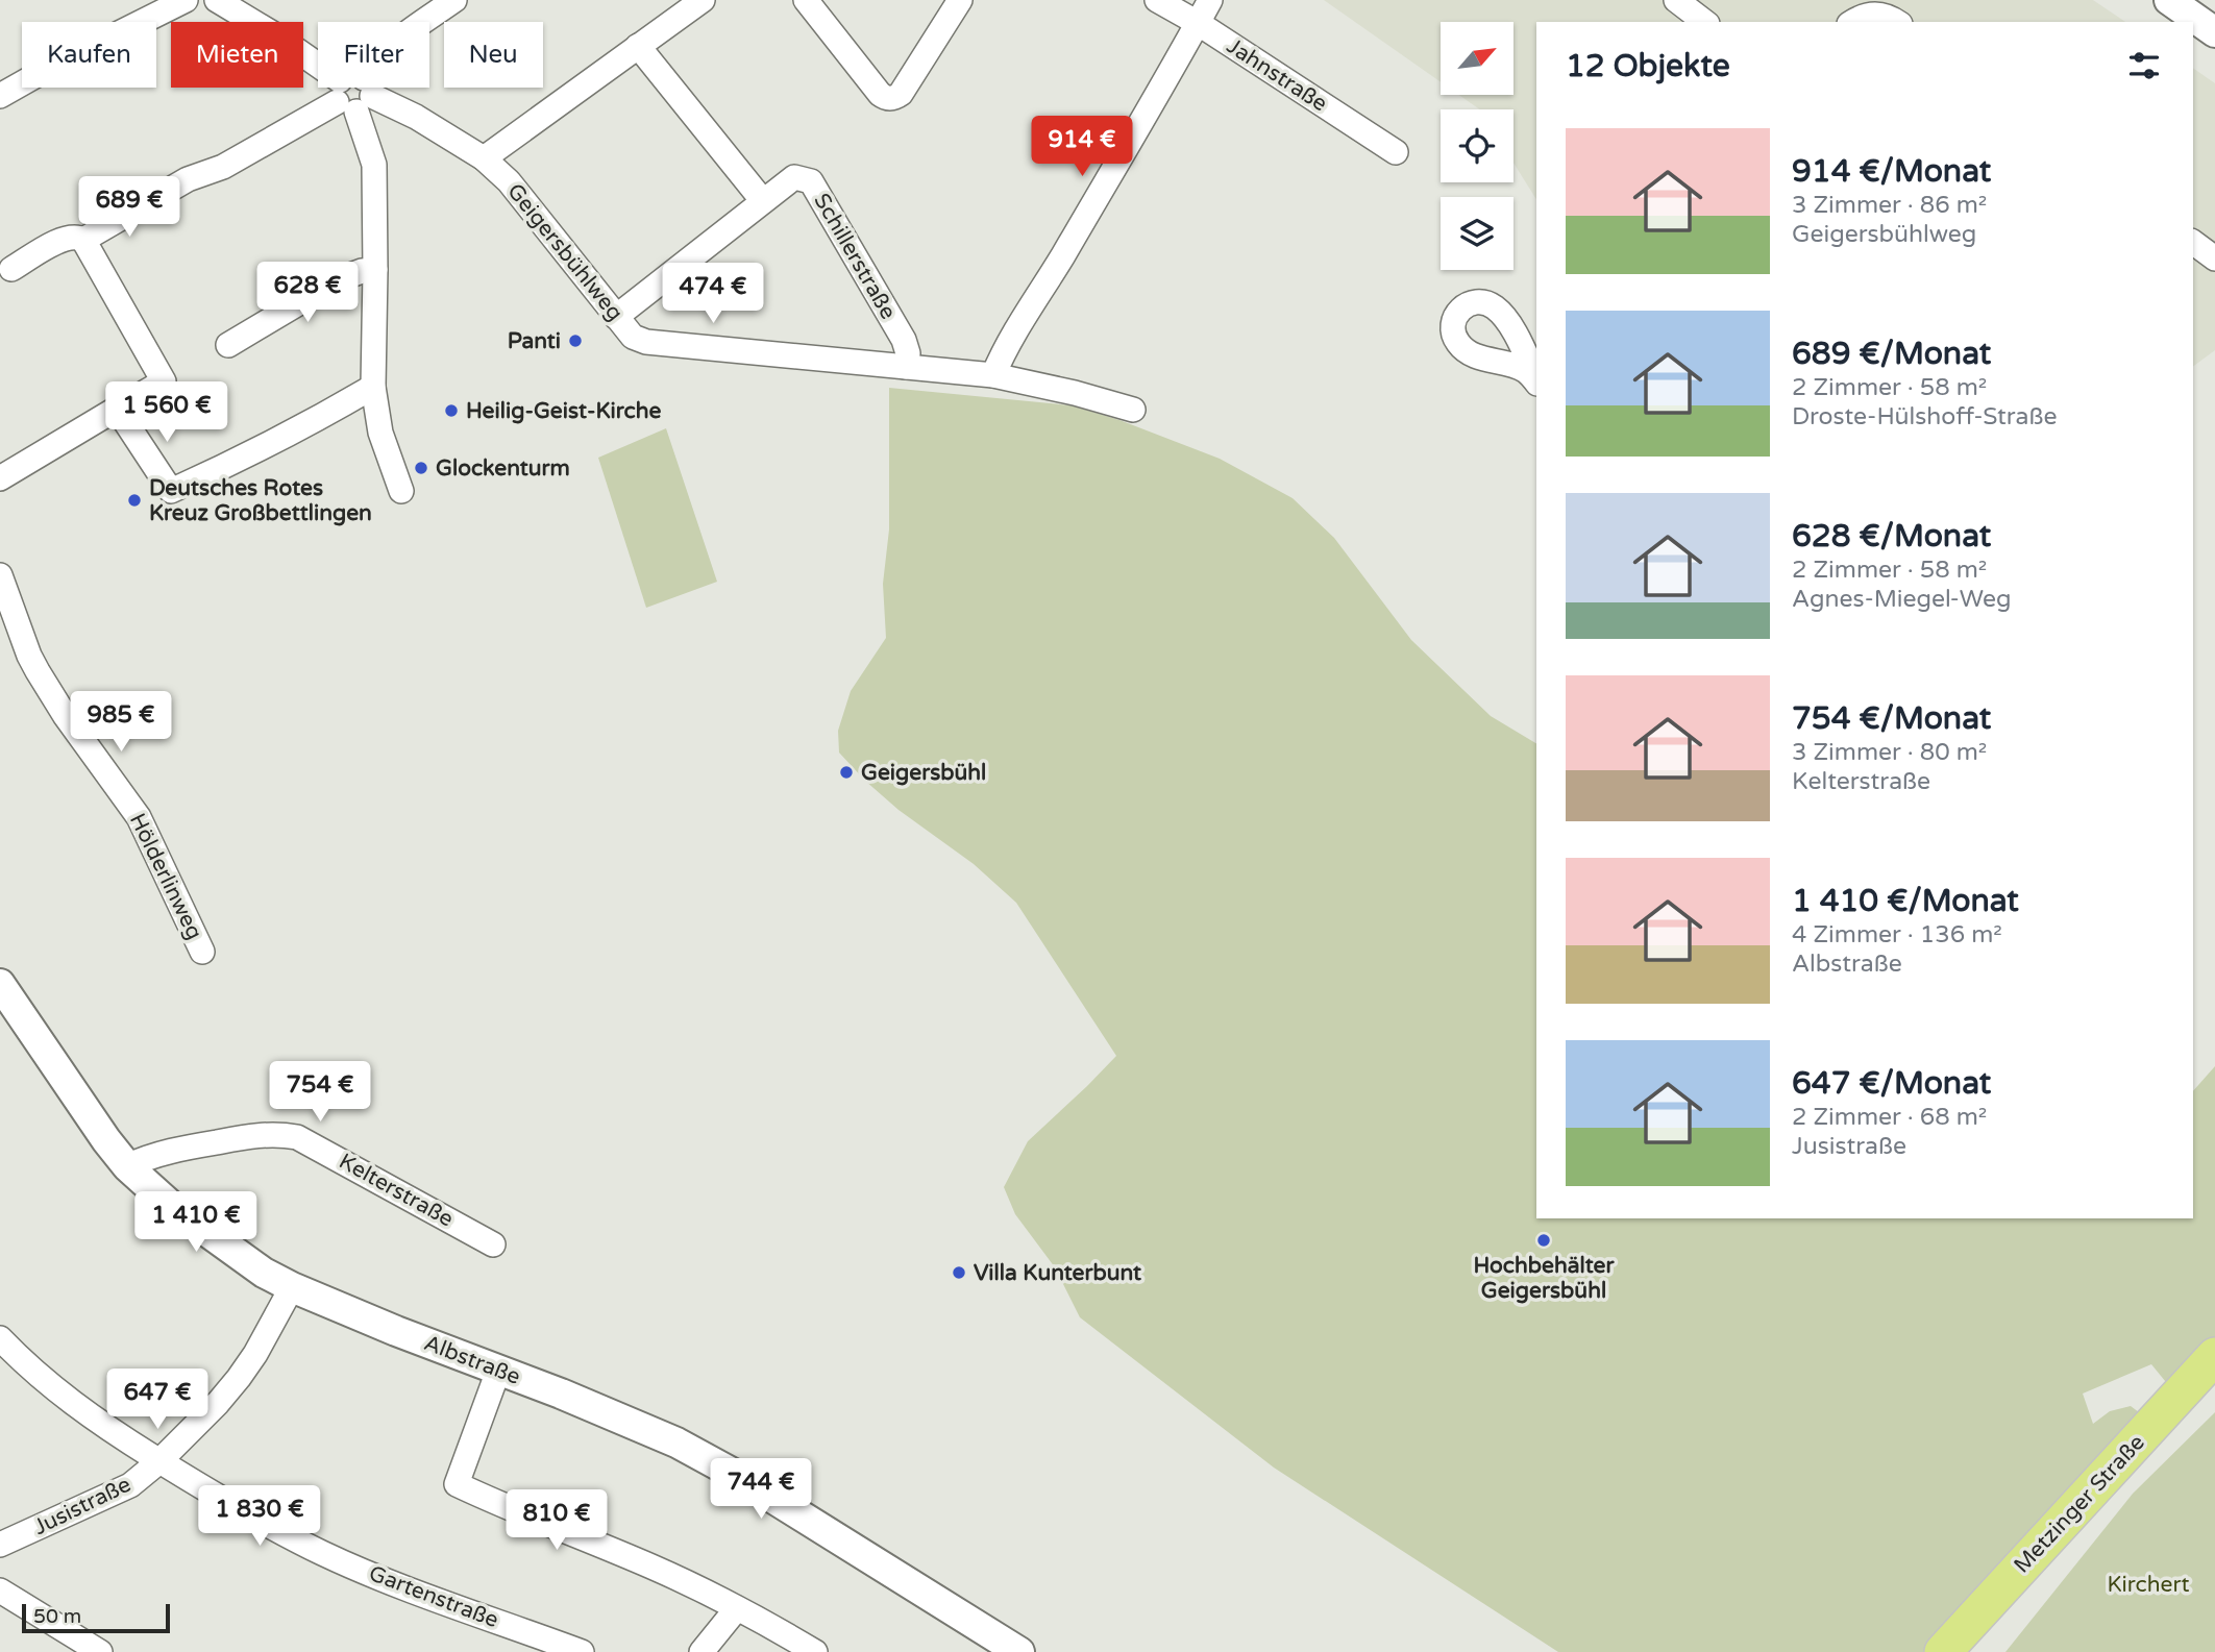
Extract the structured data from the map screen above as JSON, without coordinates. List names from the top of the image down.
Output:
{
  "streets": {
    "main road": ["Metzinger Straße"],
    "street": [
      "Jahnstraße",
      "Geigersbühlweg",
      "Schillerstraße",
      "Hölderlinweg",
      "Kelterstraße",
      "Albstraße",
      "Jusistraße",
      "Gartenstraße"
    ]
  },
  "crossings": [
    ["Geigersbühlweg", "Schillerstraße"],
    ["Kelterstraße", "Albstraße"],
    ["Albstraße", "Jusistraße"],
    ["Jusistraße", "Gartenstraße"]
  ],
  "parks": ["Kirchert"],
  "places": [
    "Panti",
    "Heilig-Geist-Kirche",
    "Glockenturm",
    "Deutsches Rotes Kreuz Großbettlingen",
    "Geigersbühl",
    "Hochbehälter Geigersbühl",
    "Villa Kunterbunt"
  ],
  "scale_bar": "50 m",
  "north": "top right",
  "page": {
    "chip": [
      "Kaufen",
      "Mieten",
      "Filter",
      "Neu"
    ],
    "heading": "12 Objekte",
    "list": [
      {
        "name": "914 €/Monat",
        "note": "3 Zimmer · 86 m² · Geigersbühlweg"
      },
      {
        "name": "689 €/Monat",
        "note": "2 Zimmer · 58 m² · Droste-Hülshoff-Straße"
      },
      {
        "name": "628 €/Monat",
        "note": "2 Zimmer · 58 m² · Agnes-Miegel-Weg"
      },
      {
        "name": "754 €/Monat",
        "note": "3 Zimmer · 80 m² · Kelterstraße"
      },
      {
        "name": "1 410 €/Monat",
        "note": "4 Zimmer · 136 m² · Albstraße"
      },
      {
        "name": "647 €/Monat",
        "note": "2 Zimmer · 68 m² · Jusistraße"
      }
    ],
    "price": [
      "914 €",
      "689 €",
      "628 €",
      "474 €",
      "1 560 €",
      "985 €",
      "754 €",
      "1 410 €",
      "647 €",
      "744 €",
      "1 830 €",
      "810 €"
    ],
    "scale": "50 m"
  }
}
